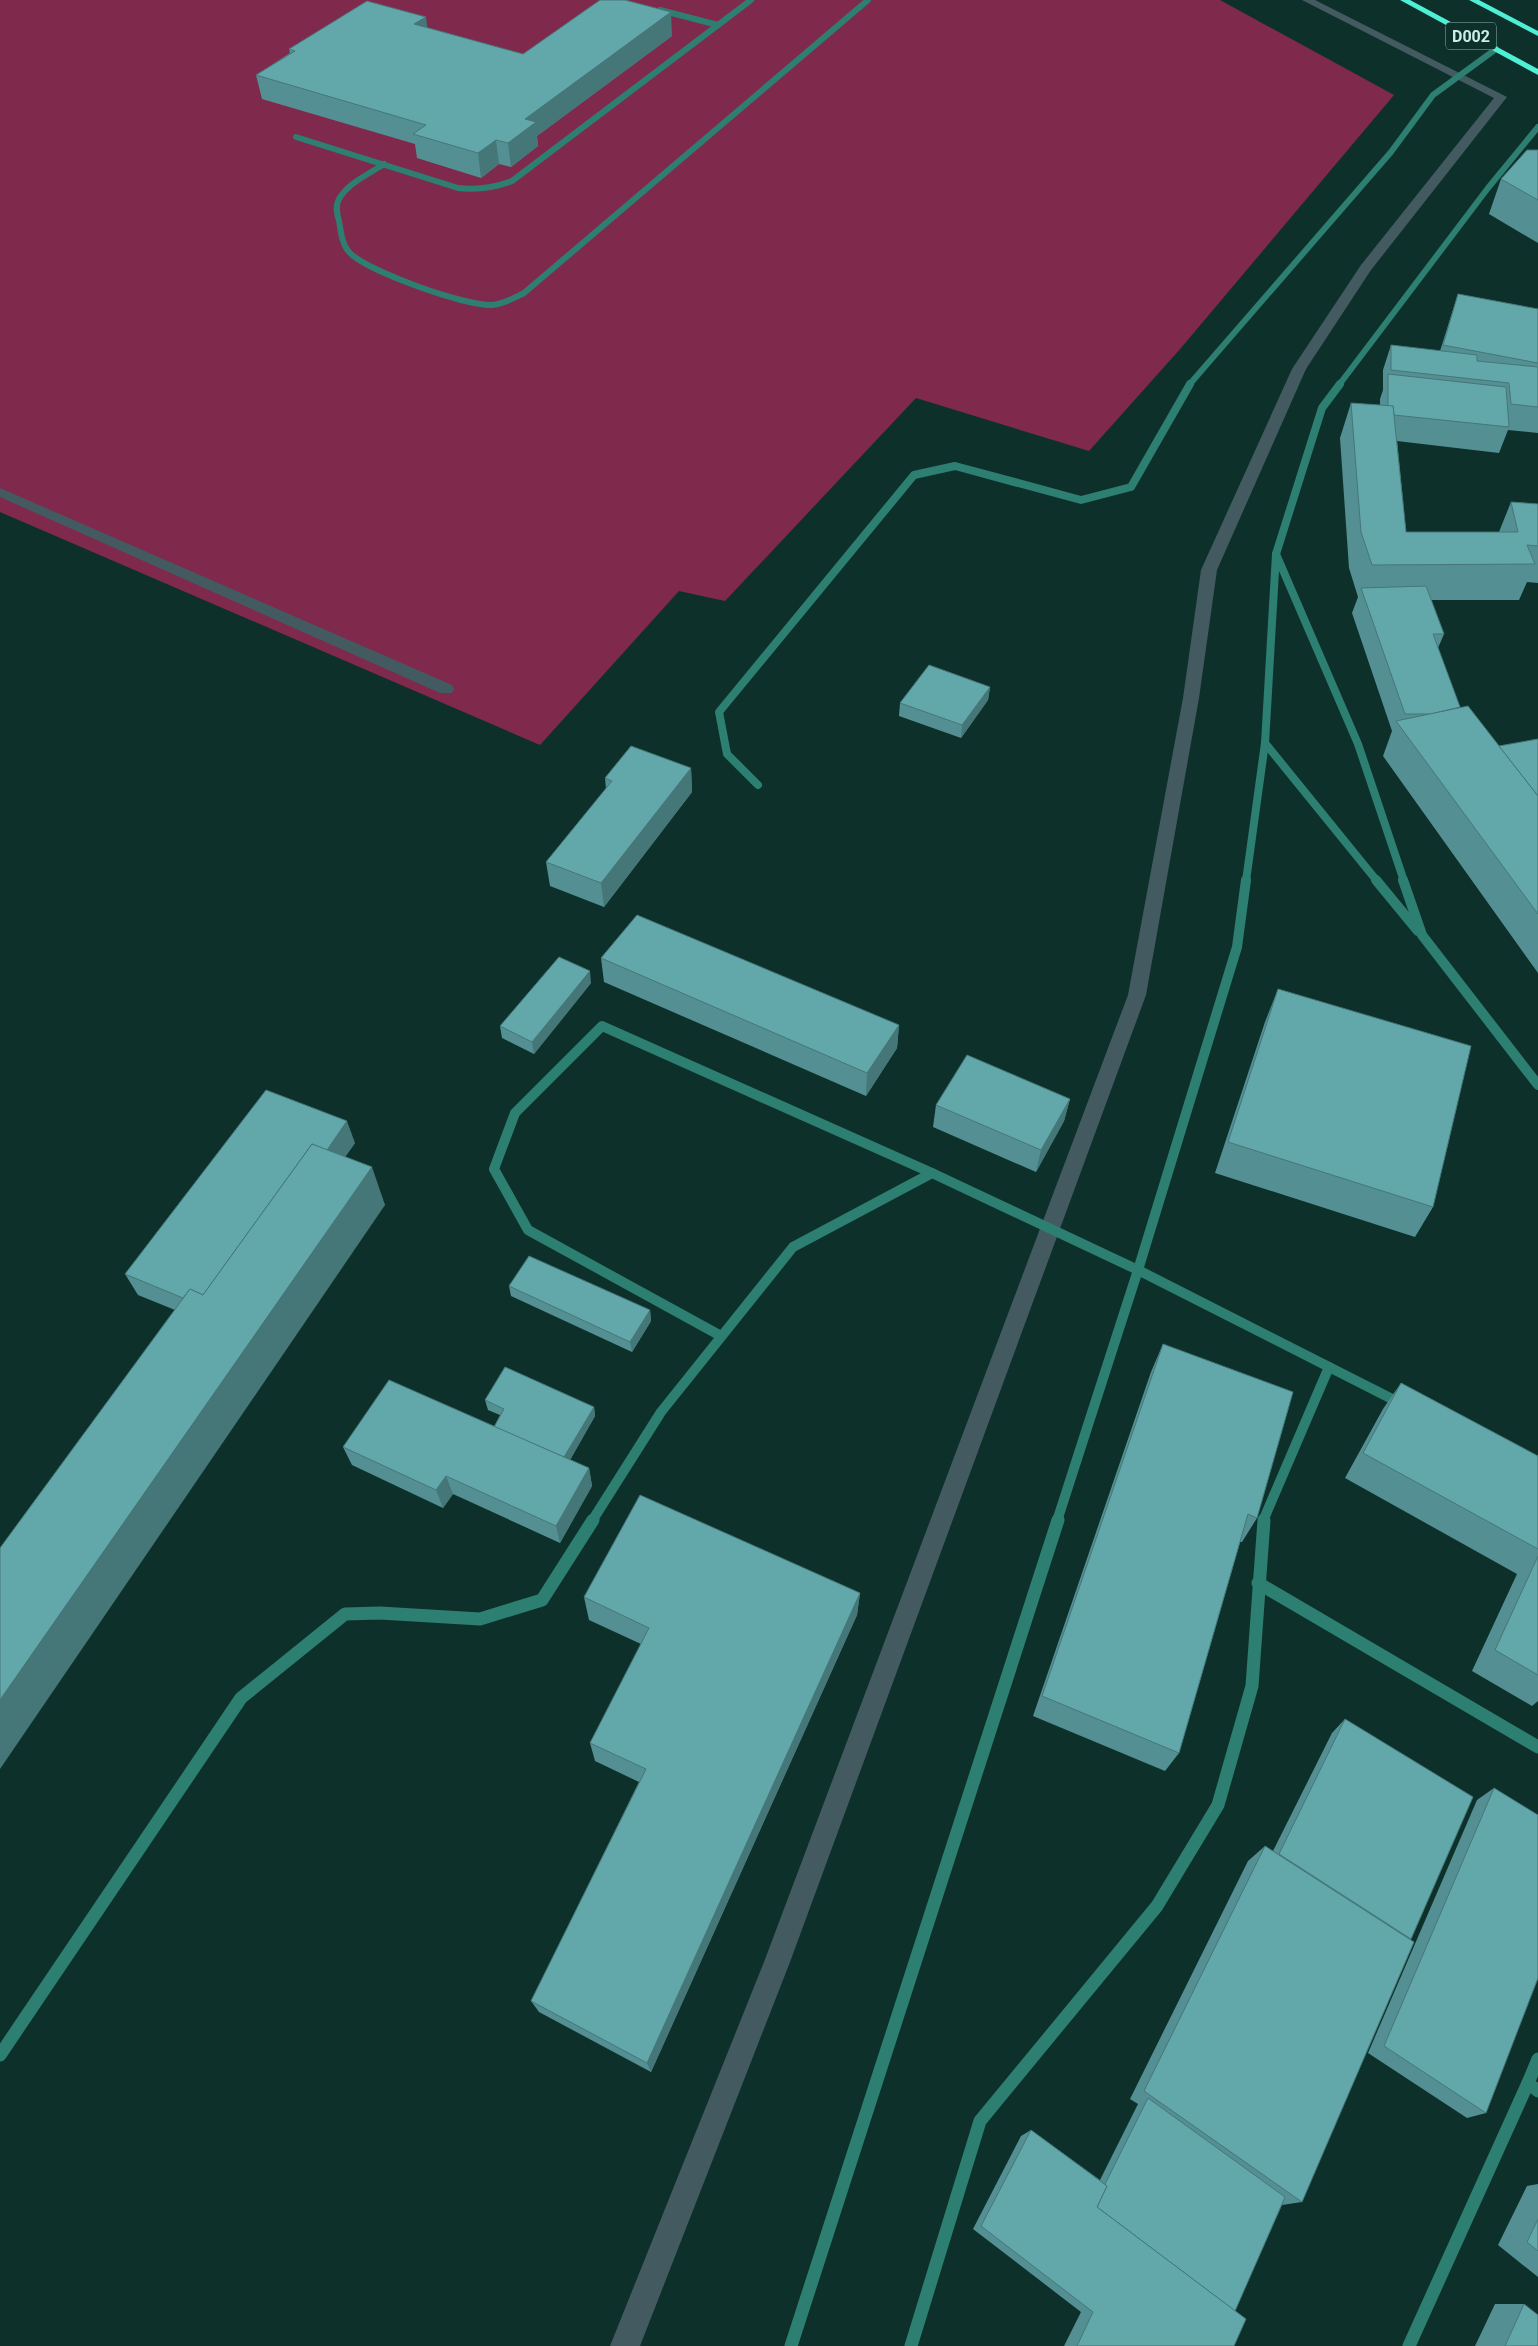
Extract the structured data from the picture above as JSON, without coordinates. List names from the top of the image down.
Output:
{
  "streets": {
    "highway": ["D002"]
  }
}
